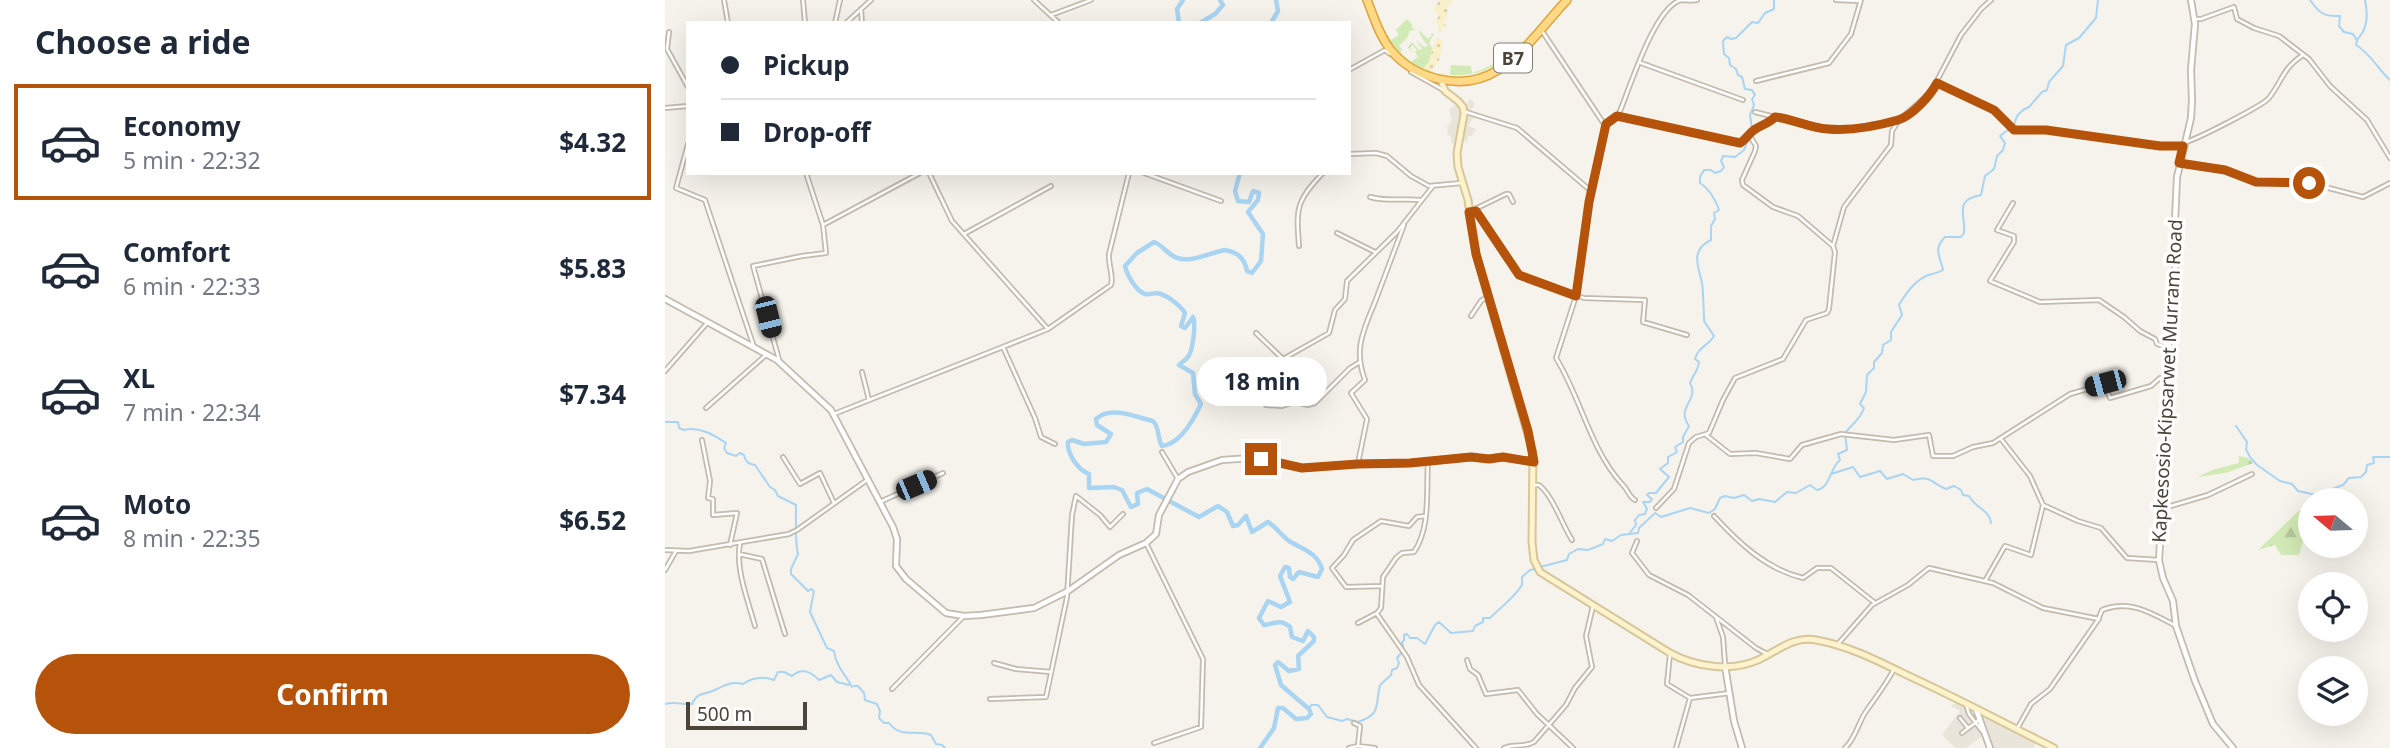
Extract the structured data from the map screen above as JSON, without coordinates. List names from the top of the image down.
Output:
{
  "streets": {
    "highway": ["B7"],
    "street": ["Kapkesosio-Kipsarwet Murram Road"]
  },
  "scale_bar": "500 m",
  "north": "left",
  "page": {
    "heading": "Choose a ride",
    "banner": ["Pickup", "Drop-off"],
    "list": [
      {
        "name": "Economy",
        "note": "5 min · 22:32",
        "value": "$4.32"
      },
      {
        "name": "Comfort",
        "note": "6 min · 22:33",
        "value": "$5.83"
      },
      {
        "name": "XL",
        "note": "7 min · 22:34",
        "value": "$7.34"
      },
      {
        "name": "Moto",
        "note": "8 min · 22:35",
        "value": "$6.52"
      }
    ],
    "bubble": "18 min",
    "buttons": "Confirm",
    "scale": "500 m"
  }
}
